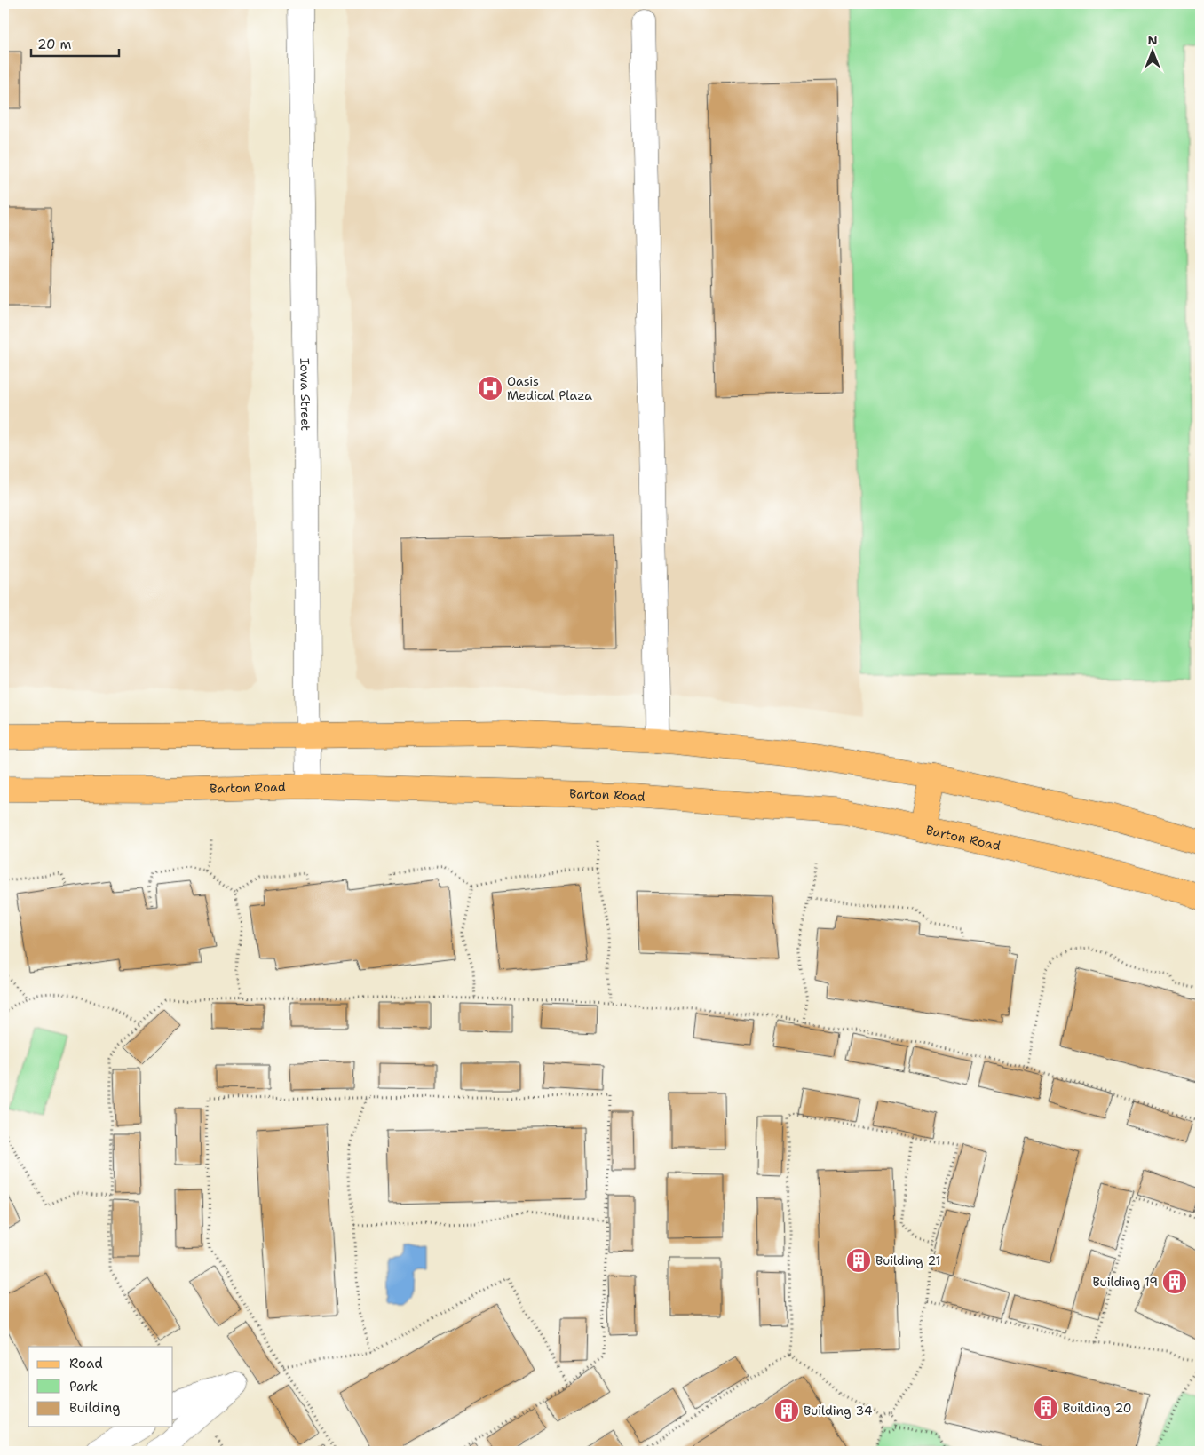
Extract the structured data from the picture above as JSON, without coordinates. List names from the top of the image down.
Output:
{
  "streets": {
    "main road": ["Barton Road"],
    "street": ["Iowa Street"]
  },
  "crossings": [
    ["Iowa Street", "Barton Road"]
  ],
  "places": {
    "hospital": ["Oasis Medical Plaza"],
    "building": [
      "Building 21",
      "Building 19",
      "Building 20",
      "Building 34"
    ]
  },
  "legend": ["Road", "Park", "Building"],
  "scale_bar": "20 m",
  "north": "top"
}
